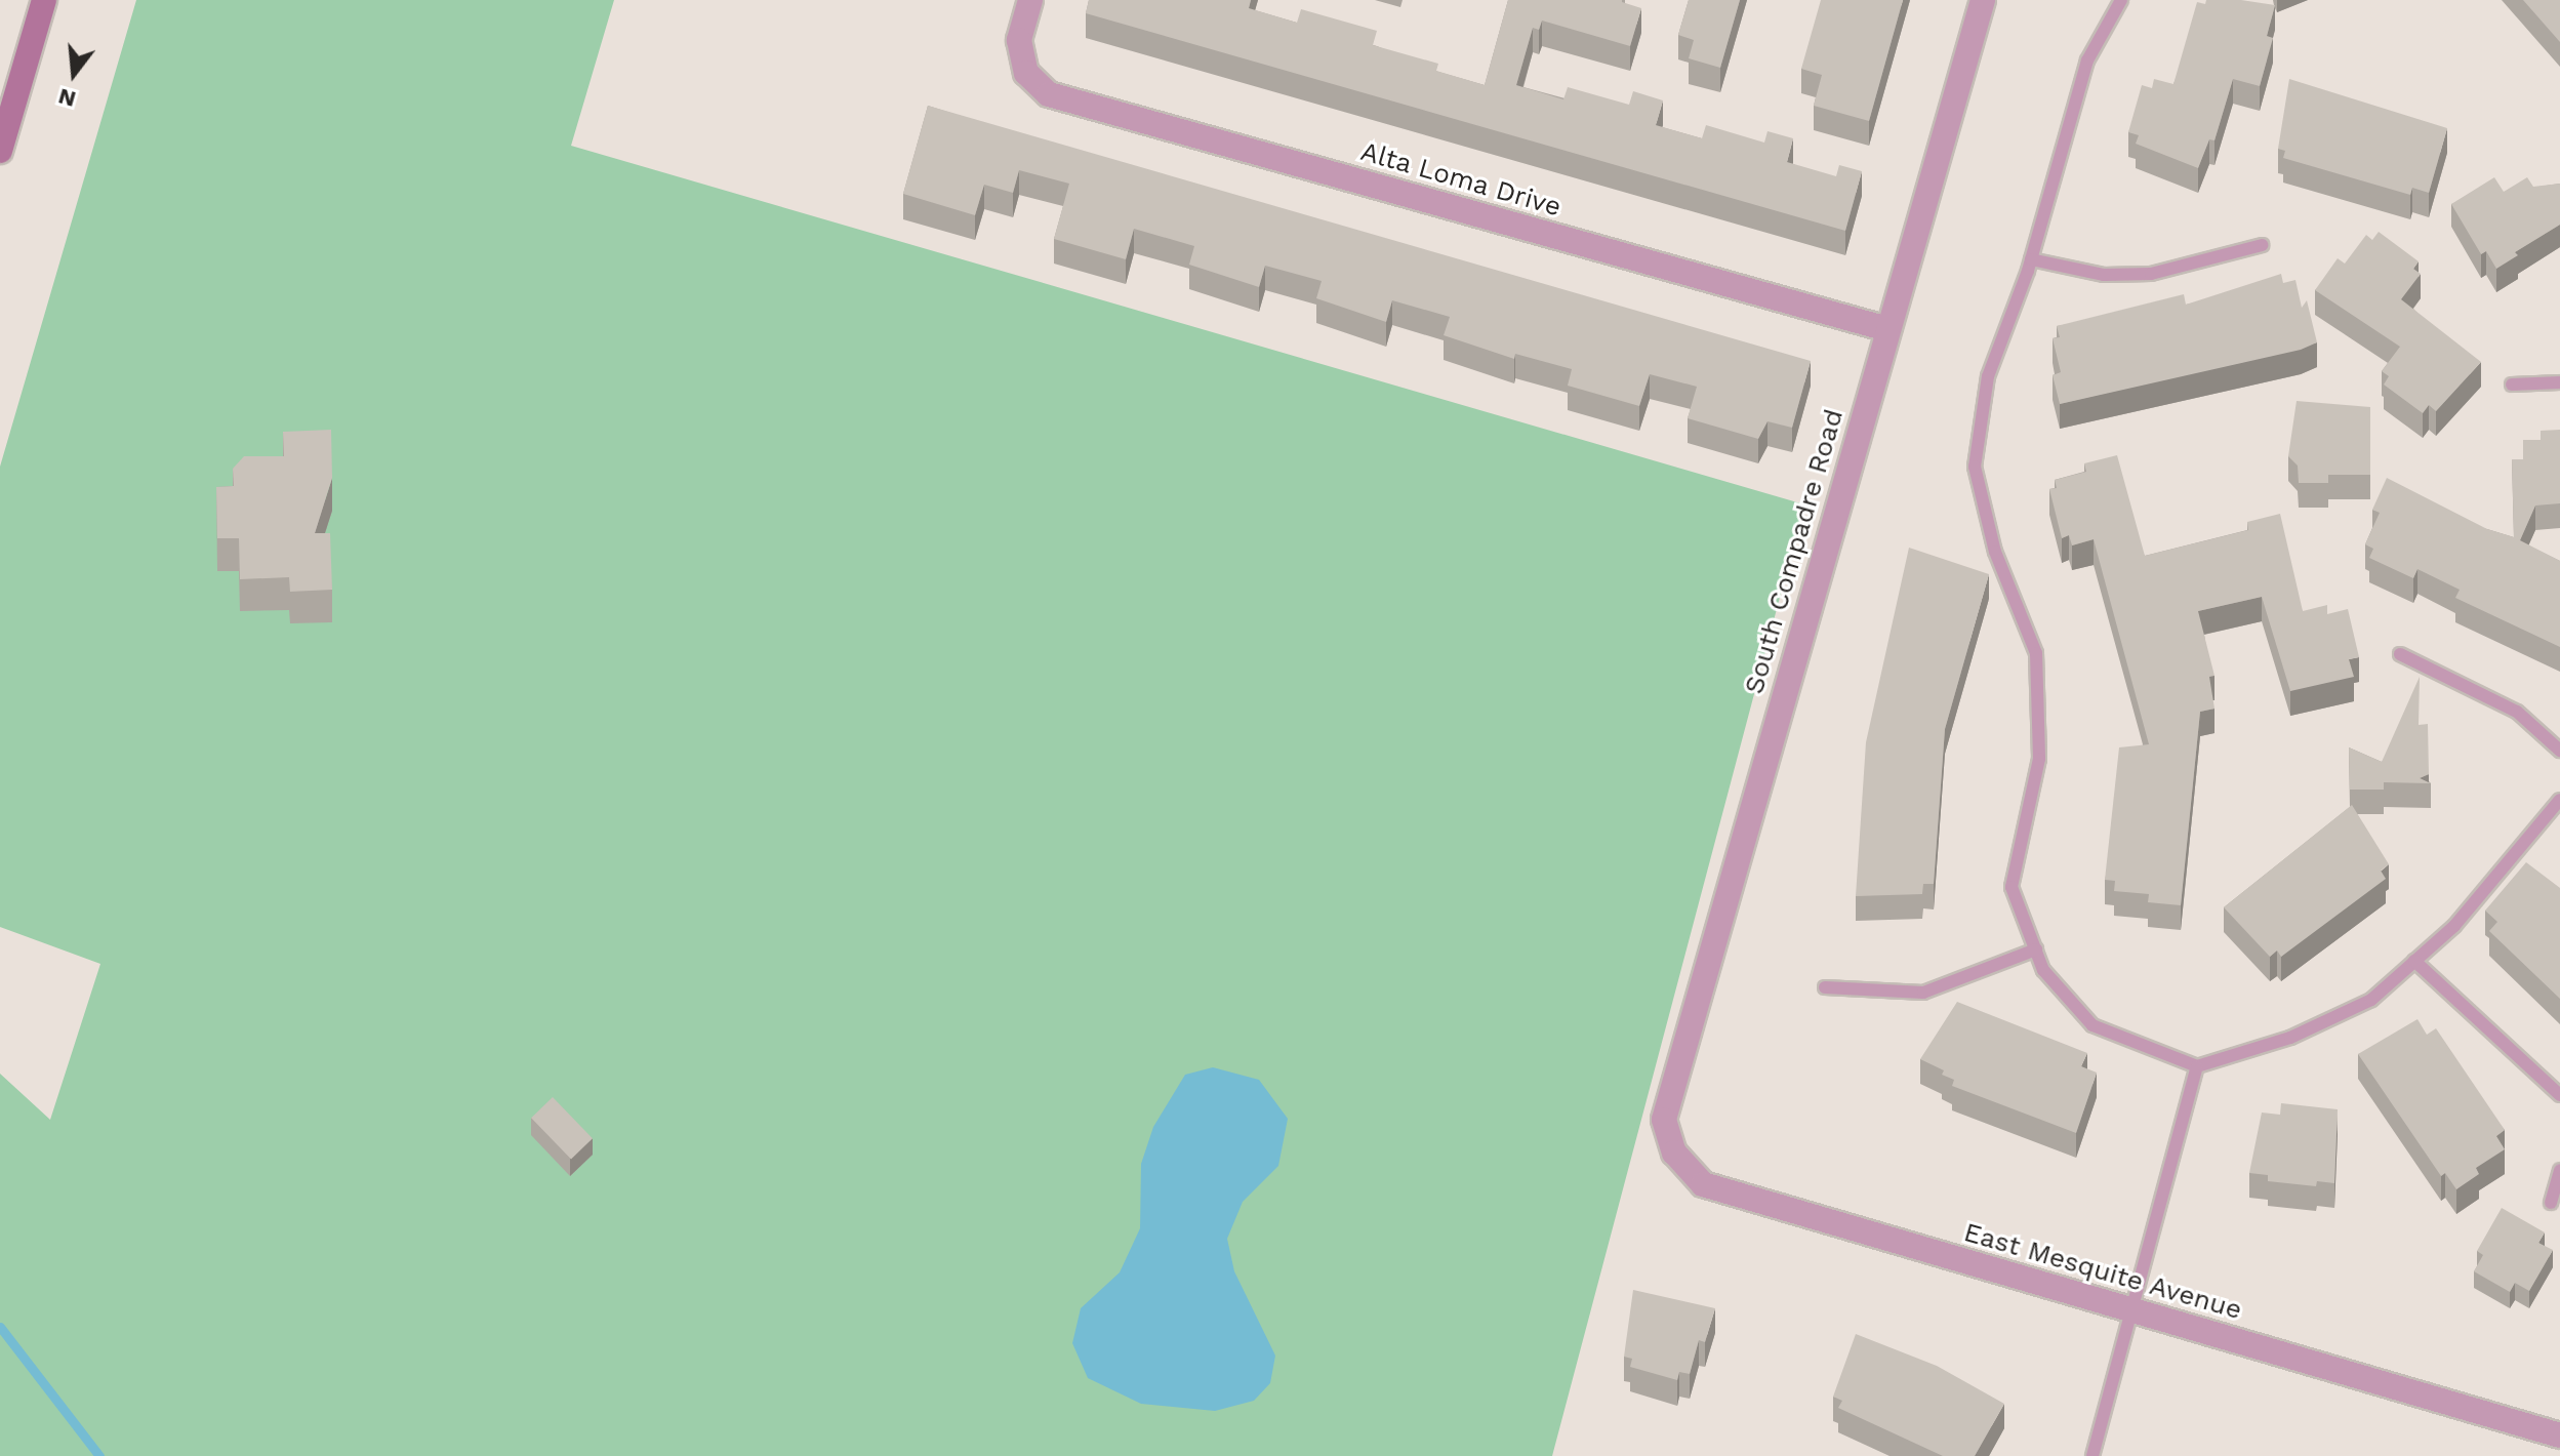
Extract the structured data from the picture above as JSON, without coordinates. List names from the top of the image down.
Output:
{
  "streets": {
    "street": ["Alta Loma Drive", "South Compadre Road", "East Mesquite Avenue"]
  },
  "crossings": [
    ["Alta Loma Drive", "South Compadre Road"],
    ["South Compadre Road", "East Mesquite Avenue"]
  ],
  "north": "bottom"
}
